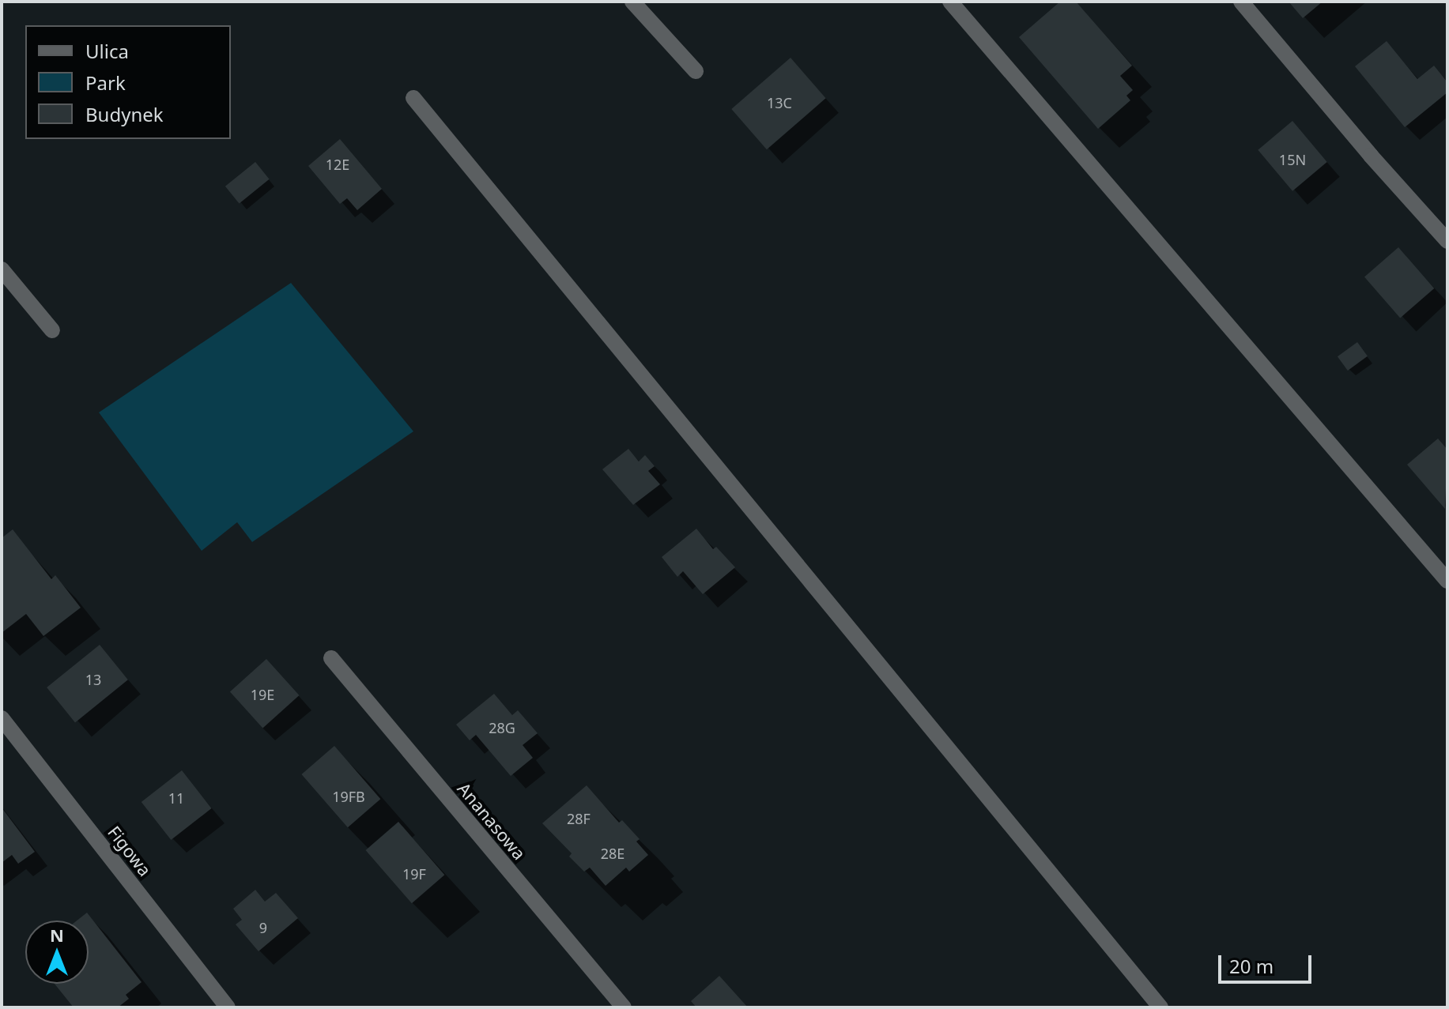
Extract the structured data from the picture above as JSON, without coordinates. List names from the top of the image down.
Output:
{
  "streets": {
    "street": ["Ananasowa", "Figowa"]
  },
  "house_numbers": [
    "13C",
    "15N",
    "12E",
    "13",
    "19E",
    "28G",
    "19FB",
    "11",
    "28F",
    "28E",
    "19F",
    "9"
  ],
  "legend": ["Ulica", "Park", "Budynek"],
  "scale_bar": "20 m",
  "north": "top"
}
